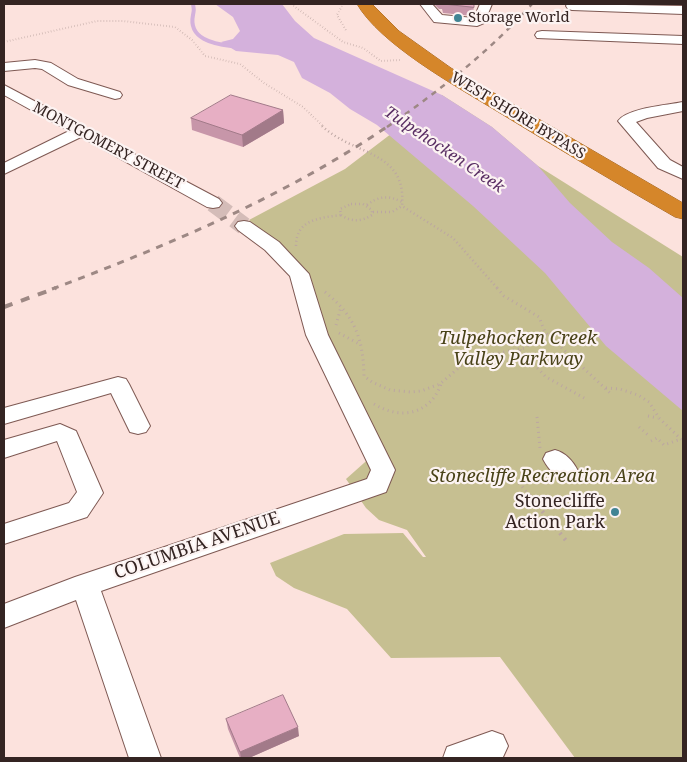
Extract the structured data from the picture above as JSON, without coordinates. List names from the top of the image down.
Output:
{
  "streets": {
    "highway": ["WEST SHORE BYPASS"],
    "street": ["MONTGOMERY STREET", "COLUMBIA AVENUE"]
  },
  "water": ["Tulpehocken Creek"],
  "parks": ["Tulpehocken Creek Valley Parkway", "Stonecliffe Recreation Area"],
  "places": ["Storage World", "Stonecliffe Action Park"]
}
